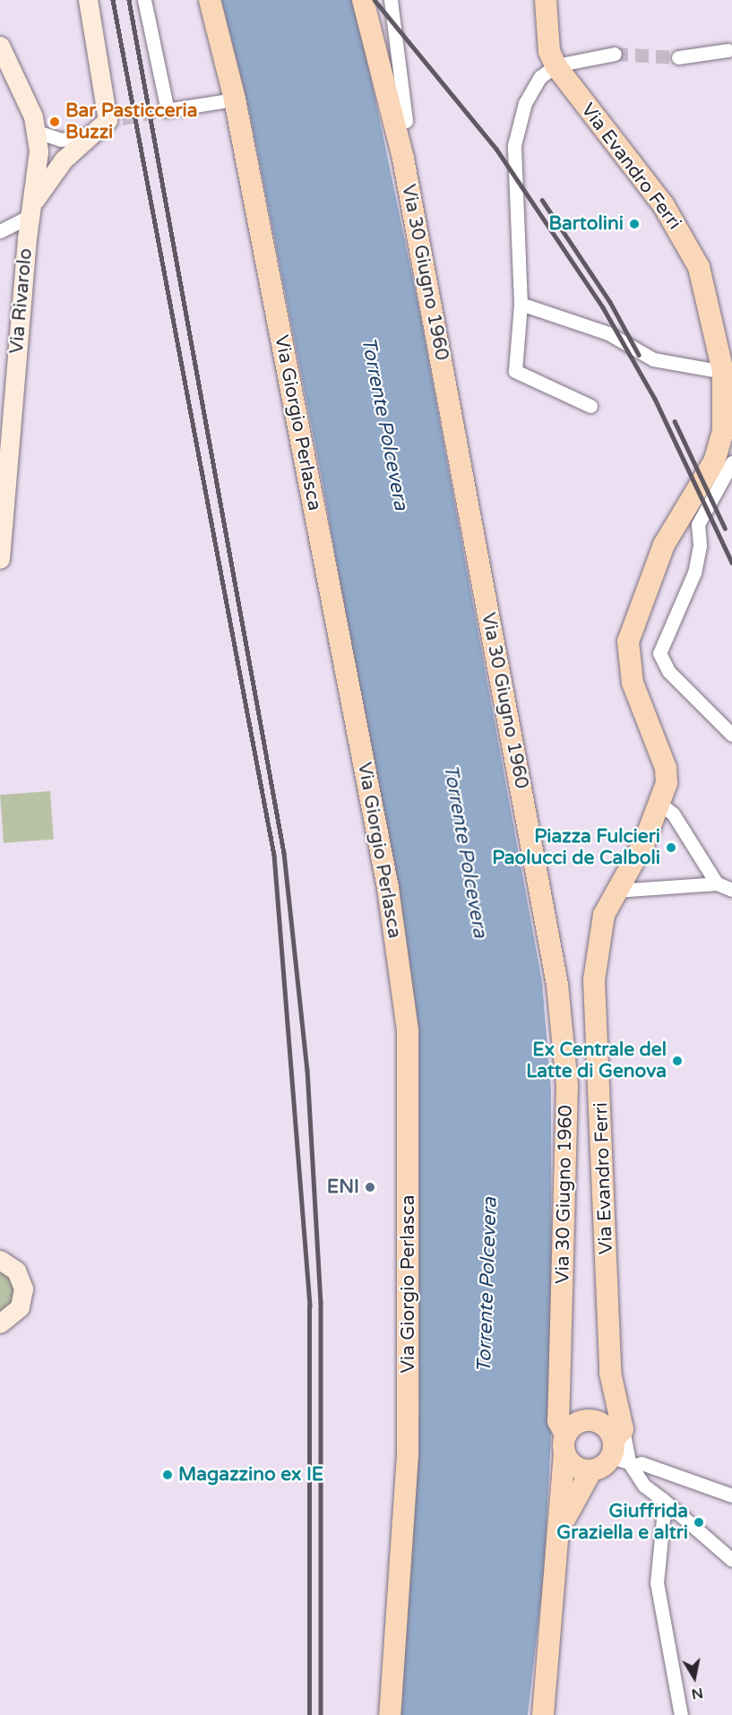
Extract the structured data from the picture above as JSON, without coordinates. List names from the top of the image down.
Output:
{
  "streets": {
    "main road": [
      "Via Evandro Ferri",
      "Via 30 Giugno 1960",
      "Via Rivarolo",
      "Via Giorgio Perlasca"
    ]
  },
  "crossings": [
    ["Via Evandro Ferri", "Via 30 Giugno 1960"]
  ],
  "water": ["Torrente Polcevera"],
  "places": [
    "Bar Pasticceria Buzzi",
    "Bartolini",
    "Piazza Fulcieri Paolucci de Calboli",
    "Ex Centrale del Latte di Genova",
    "ENI",
    "Magazzino ex IE",
    "Giuffrida Graziella e altri"
  ],
  "north": "bottom"
}
